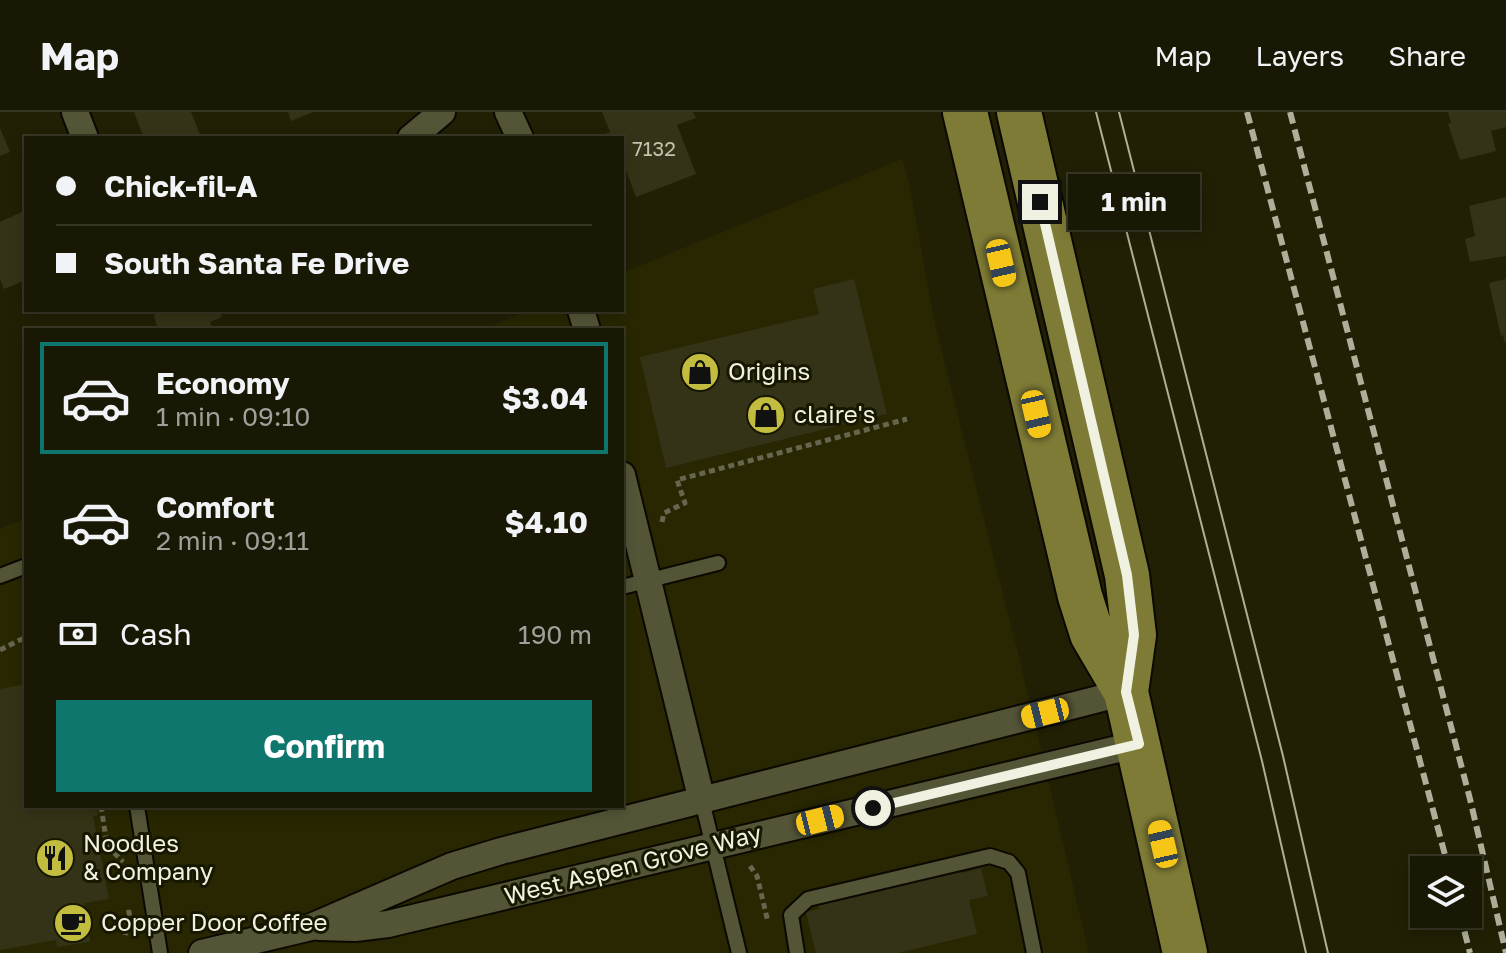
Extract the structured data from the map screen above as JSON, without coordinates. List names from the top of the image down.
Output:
{
  "streets": {
    "street": ["West Aspen Grove Way"]
  },
  "places": {
    "shop": ["Origins", "claire's"],
    "restaurant": ["Noodles & Company"],
    "cafe": ["Copper Door Coffee"]
  },
  "house_numbers": ["7132"],
  "page": {
    "header": "Map",
    "nav": ["Map", "Layers", "Share"],
    "banner": ["Chick-fil-A", "South Santa Fe Drive"],
    "bubble": "1 min",
    "list": [
      {
        "name": "Economy",
        "note": "1 min · 09:10",
        "value": "$3.04"
      },
      {
        "name": "Comfort",
        "note": "2 min · 09:11",
        "value": "$4.10"
      }
    ],
    "pay": ["Cash", "190 m"],
    "buttons": "Confirm"
  }
}
